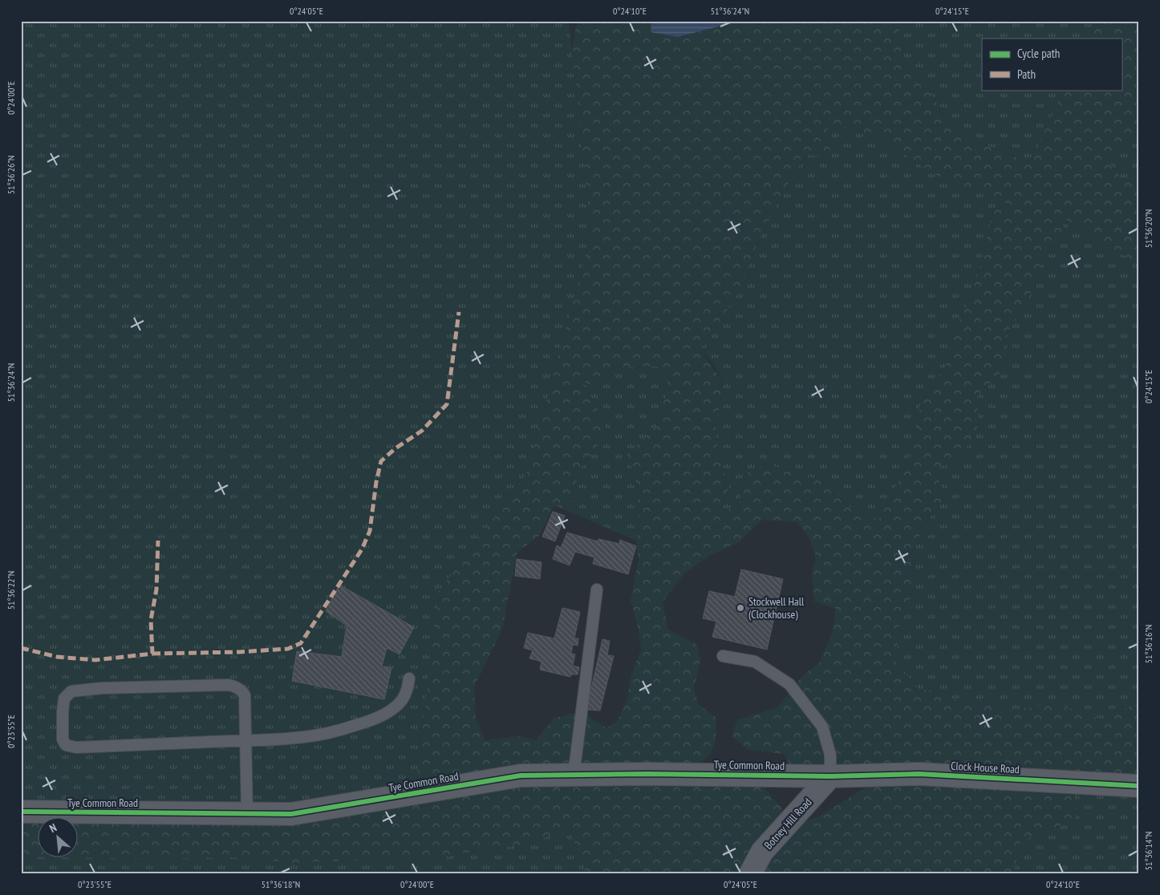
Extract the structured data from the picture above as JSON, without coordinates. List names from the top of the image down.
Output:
{
  "streets": {
    "street": ["Tye Common Road", "Clock House Road", "Botney Hill Road"]
  },
  "crossings": [
    ["Tye Common Road", "Clock House Road"],
    ["Tye Common Road", "Botney Hill Road"],
    ["Clock House Road", "Botney Hill Road"]
  ],
  "places": ["Stockwell Hall (Clockhouse)"],
  "legend": ["Cycle path", "Path"],
  "north": "top left",
  "coordinates": [
    "0°24'05\"E",
    "0°24'10\"E",
    "51°36'24\"N",
    "0°24'15\"E",
    "0°24'00\"E",
    "51°36'26\"N",
    "51°36'20\"N",
    "51°36'22\"N",
    "51°36'16\"N",
    "0°23'55\"E",
    "51°36'14\"N",
    "51°36'18\"N"
  ]
}
